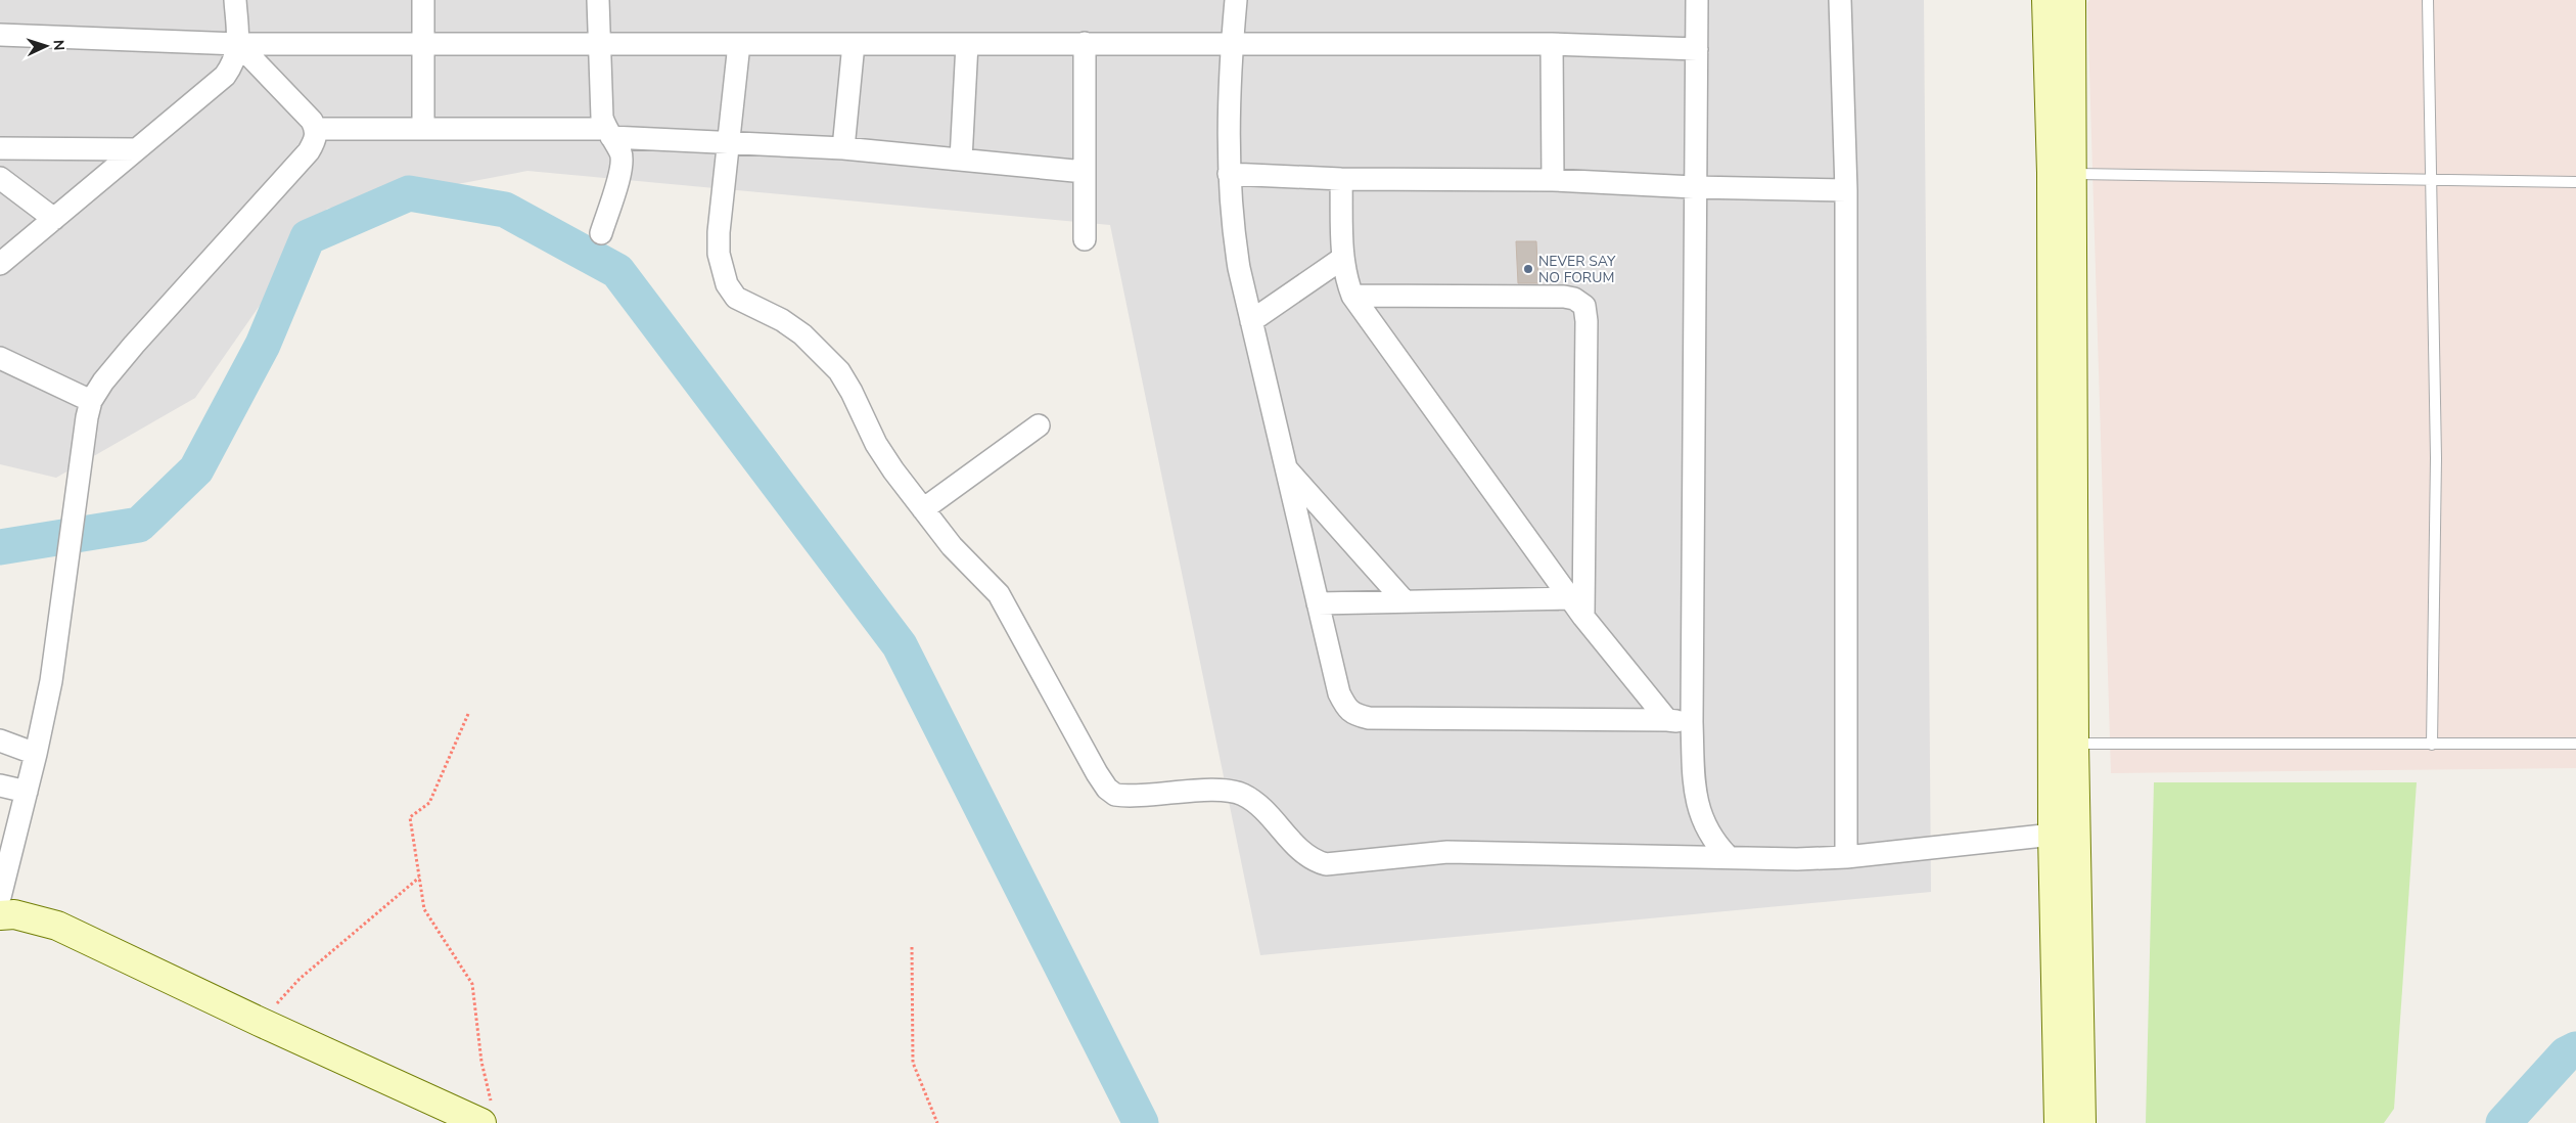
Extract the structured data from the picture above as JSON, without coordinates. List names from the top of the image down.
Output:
{
  "places": ["NEVER SAY NO FORUM"],
  "north": "right"
}
